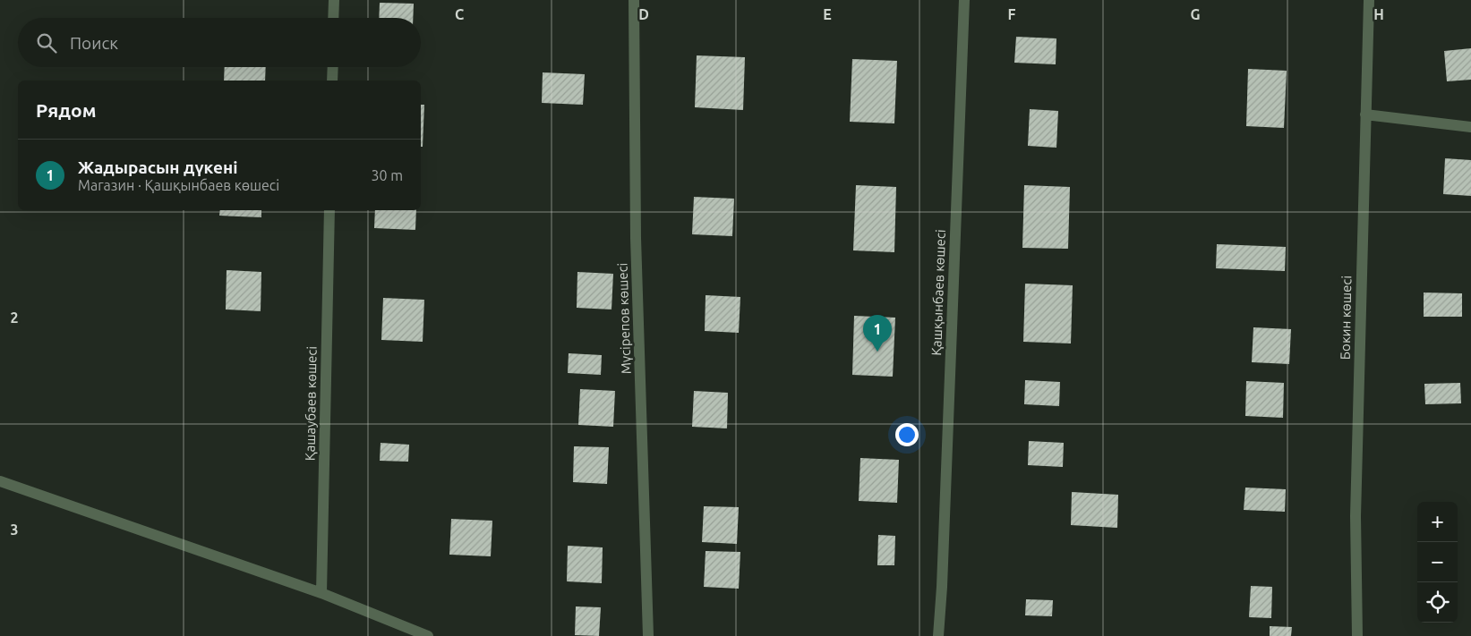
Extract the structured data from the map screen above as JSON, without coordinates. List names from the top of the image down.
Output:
{
  "streets": {
    "street": [
      "Қашқынбаев көшесі",
      "Бокин көшесі",
      "Мүсірепов көшесі",
      "Қашаубаев көшесі"
    ]
  },
  "page": {
    "search": "Поиск",
    "heading": "Рядом",
    "list": [
      {
        "mark": "1",
        "name": "Жадырасын дүкені",
        "note": "Магазин · Қашқынбаев көшесі",
        "value": "30 m"
      }
    ],
    "pins": "1",
    "map_buttons": ["+", "−"]
  },
  "grid": {
    "columns": [
      "C",
      "D",
      "E",
      "F",
      "G",
      "H"
    ],
    "rows": ["2", "3"]
  }
}
